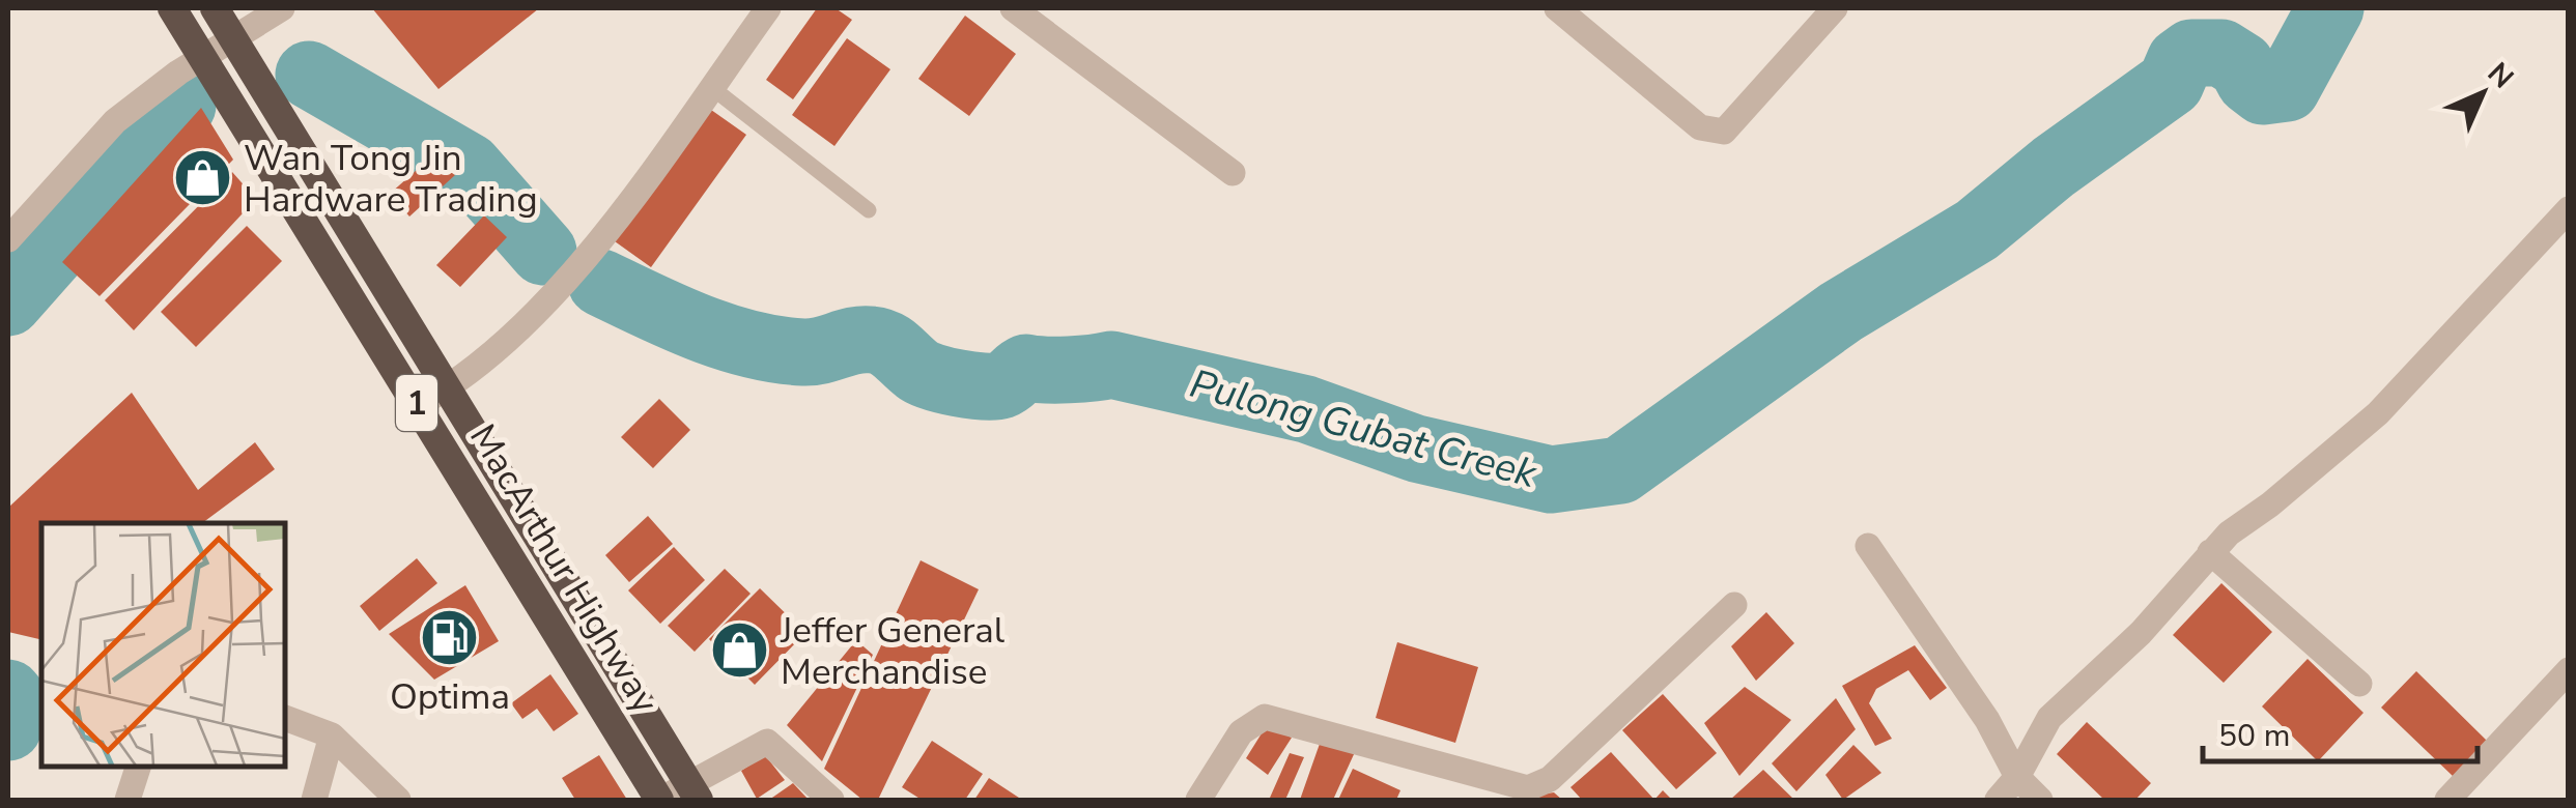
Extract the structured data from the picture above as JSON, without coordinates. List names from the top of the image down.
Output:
{
  "streets": {
    "highway": ["1", "MacArthur Highway"]
  },
  "water": ["Pulong Gubat Creek"],
  "places": {
    "shop": ["Wan Tong Jin Hardware Trading", "Jeffer General Merchandise"],
    "fuel station": ["Optima"]
  },
  "scale_bar": "50 m",
  "north": "top right"
}
